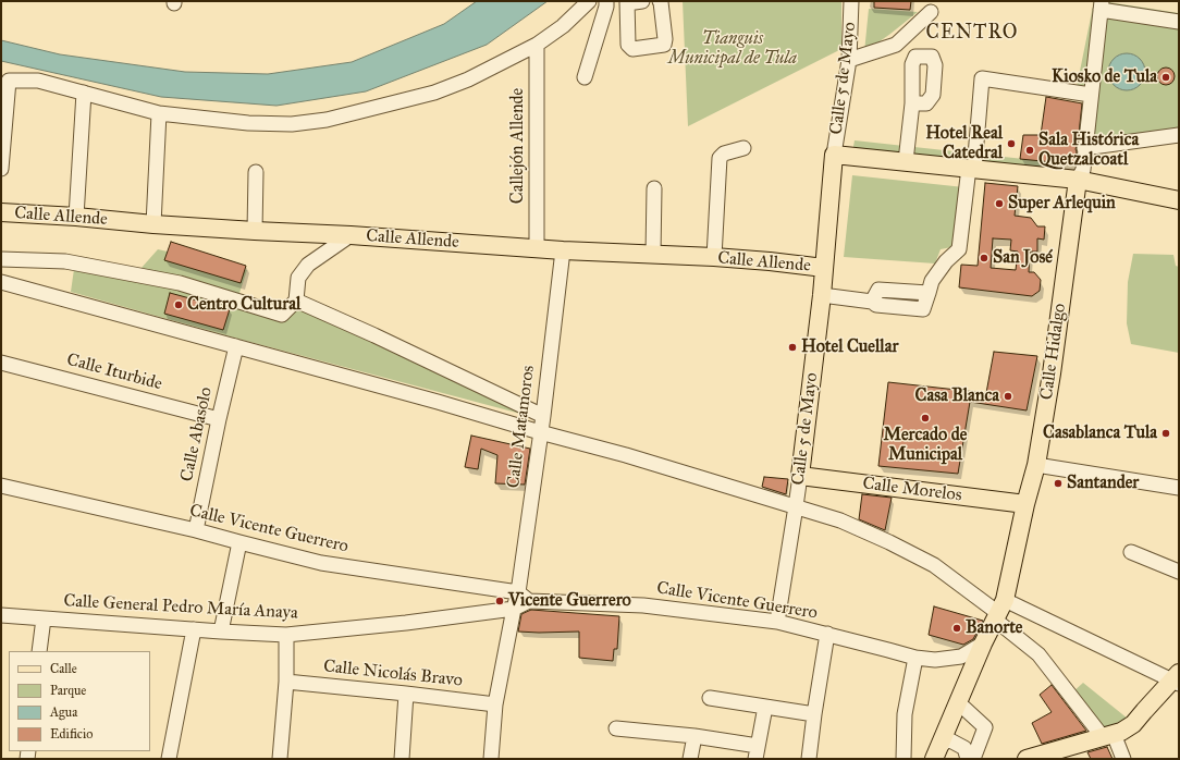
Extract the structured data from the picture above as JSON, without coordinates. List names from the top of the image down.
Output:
{
  "streets": {
    "main road": [
      "Calle 5 de Mayo",
      "Calle Allende",
      "Calle Hidalgo",
      "Calle Morelos"
    ],
    "street": [
      "Callejón Allende",
      "Calle Iturbide",
      "Calle Matamoros",
      "Calle Abasolo",
      "Calle Vicente Guerrero",
      "Calle General Pedro María Anaya",
      "Calle Nicolás Bravo"
    ]
  },
  "crossings": [
    ["Calle 5 de Mayo", "Calle Allende"],
    ["Calle 5 de Mayo", "Calle Morelos"],
    ["Calle 5 de Mayo", "Calle Vicente Guerrero"],
    ["Callejón Allende", "Calle Allende"],
    ["Calle Allende", "Calle Matamoros"],
    ["Calle Hidalgo", "Calle Morelos"],
    ["Calle Hidalgo", "Calle Vicente Guerrero"],
    ["Calle Iturbide", "Calle Abasolo"],
    ["Calle Matamoros", "Calle Vicente Guerrero"],
    ["Calle Abasolo", "Calle Vicente Guerrero"],
    ["Calle Vicente Guerrero", "Calle General Pedro María Anaya"]
  ],
  "districts": ["CENTRO"],
  "parks": ["Tianguis Municipal de Tula"],
  "places": [
    "Kiosko de Tula",
    "Hotel Real Catedral",
    "Sala Histórica Quetzalcoatl",
    "Super Arlequin",
    "San José",
    "Centro Cultural",
    "Hotel Cuellar",
    "Casa Blanca",
    "Mercado de Municipal",
    "Casablanca Tula",
    "Santander",
    "Vicente Guerrero",
    "Banorte"
  ],
  "legend": [
    "Calle",
    "Parque",
    "Agua",
    "Edificio"
  ]
}
